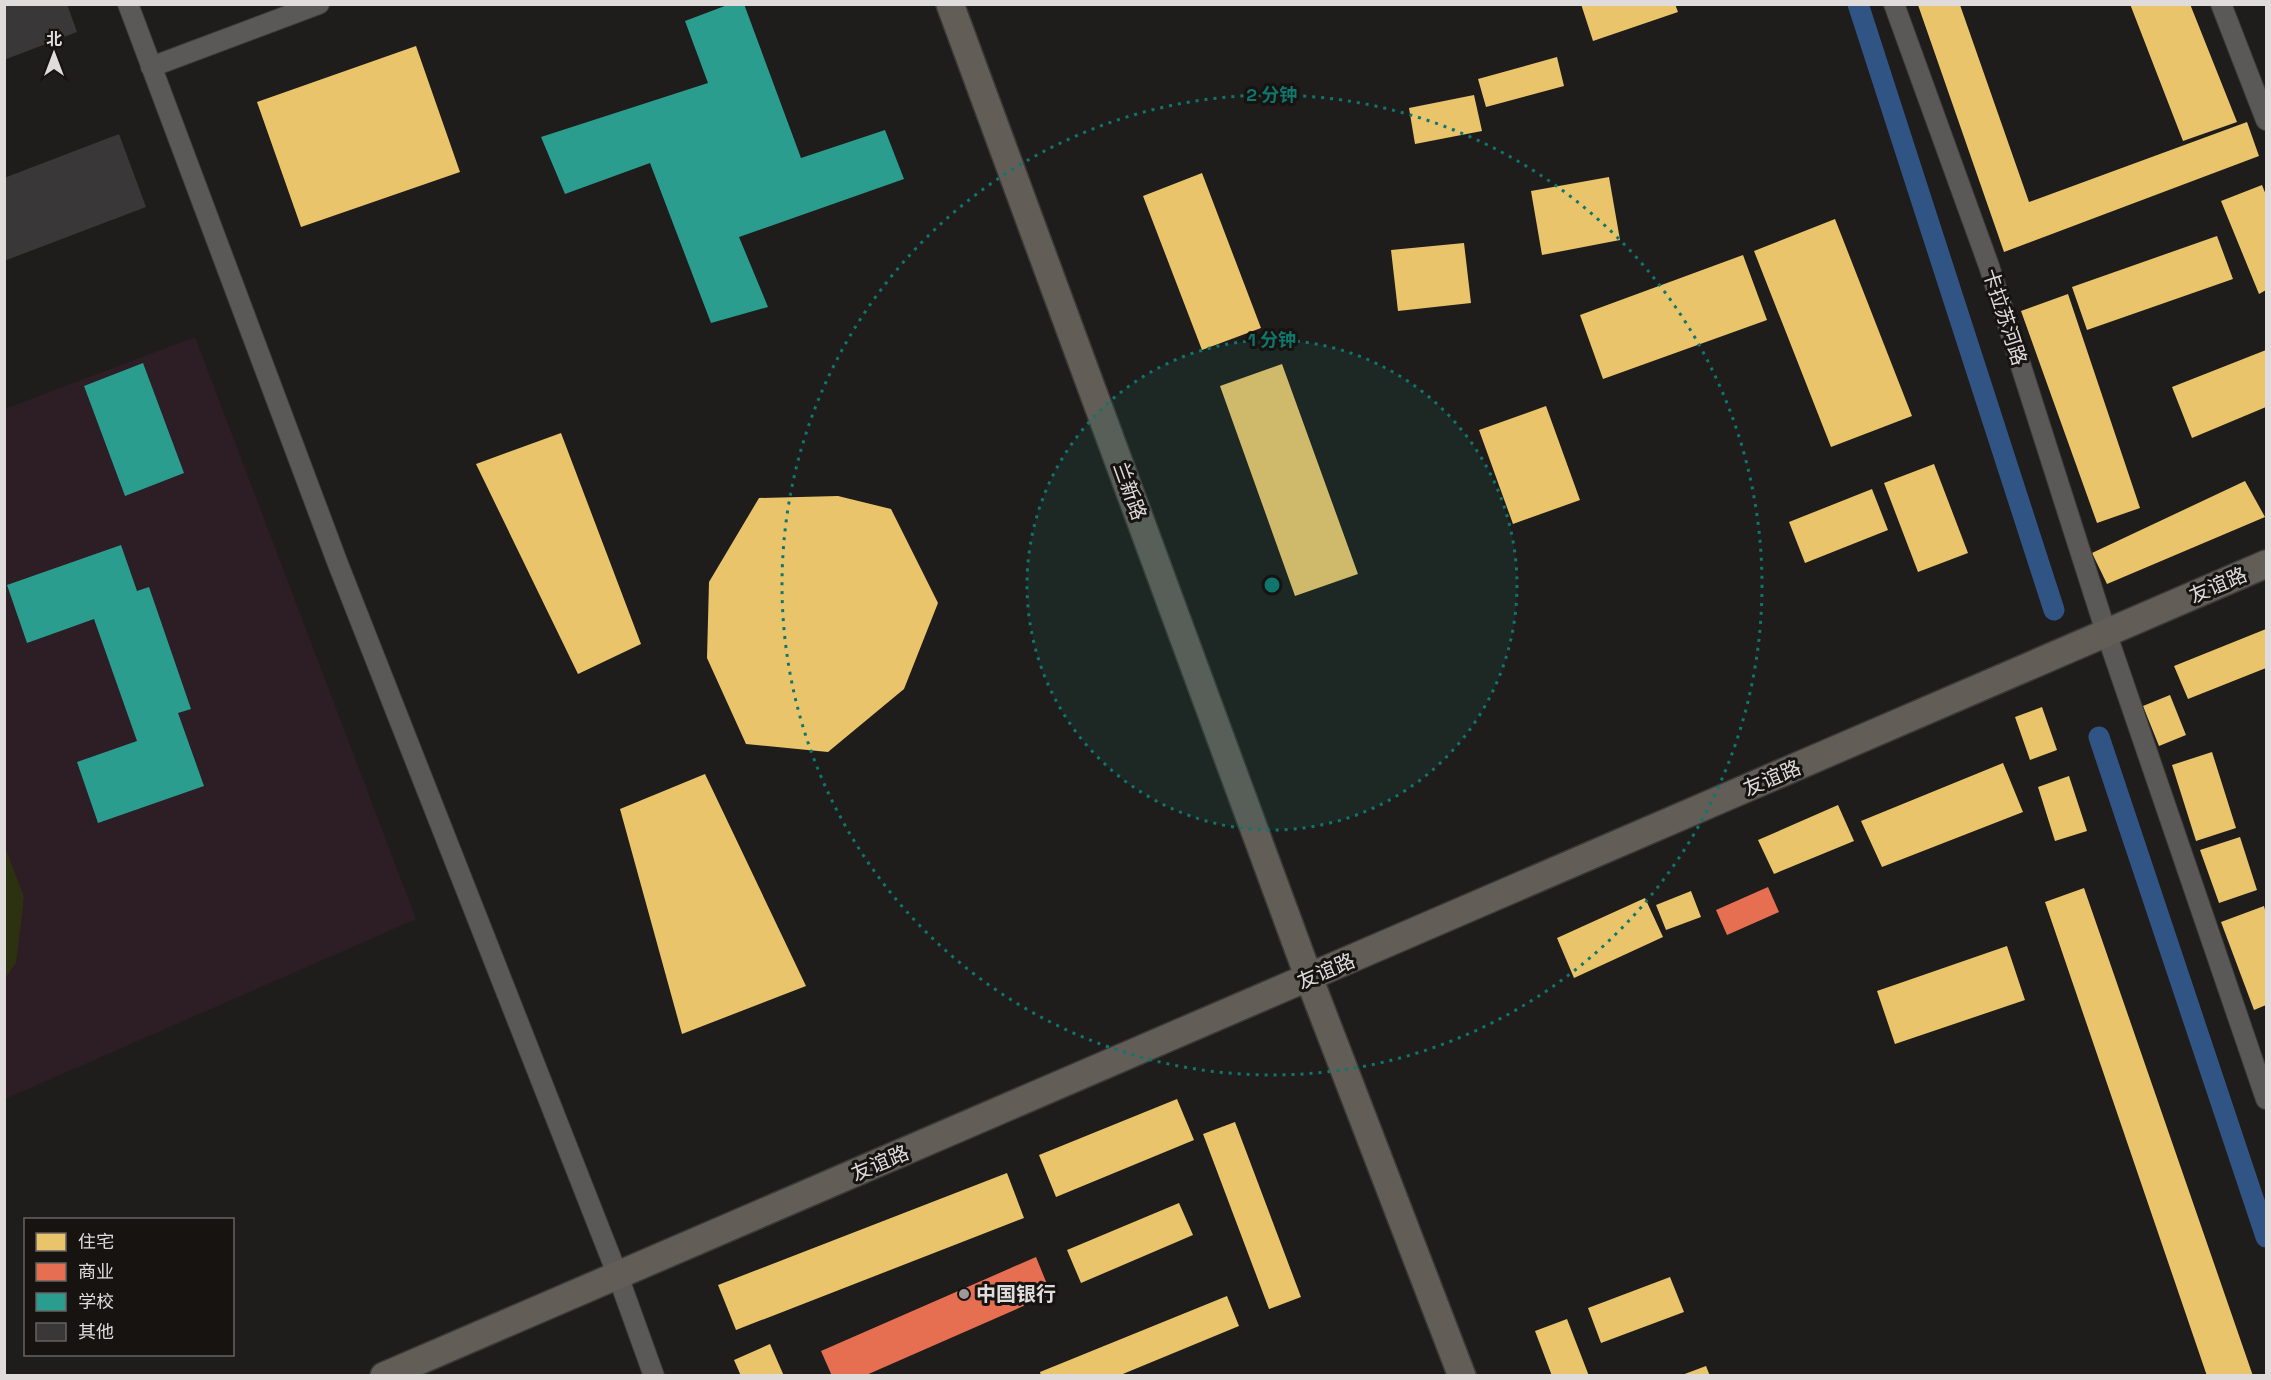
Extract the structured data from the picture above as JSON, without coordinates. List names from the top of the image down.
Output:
{
  "streets": {
    "main road": ["兰新路", "友谊路"],
    "street": ["卡拉苏河路"]
  },
  "crossings": [
    ["卡拉苏河路", "友谊路"],
    ["兰新路", "友谊路"]
  ],
  "places": ["中国银行"],
  "legend": [
    "住宅",
    "商业",
    "学校",
    "其他"
  ],
  "north": "top",
  "rings": ["2 分钟", "1 分钟"]
}
